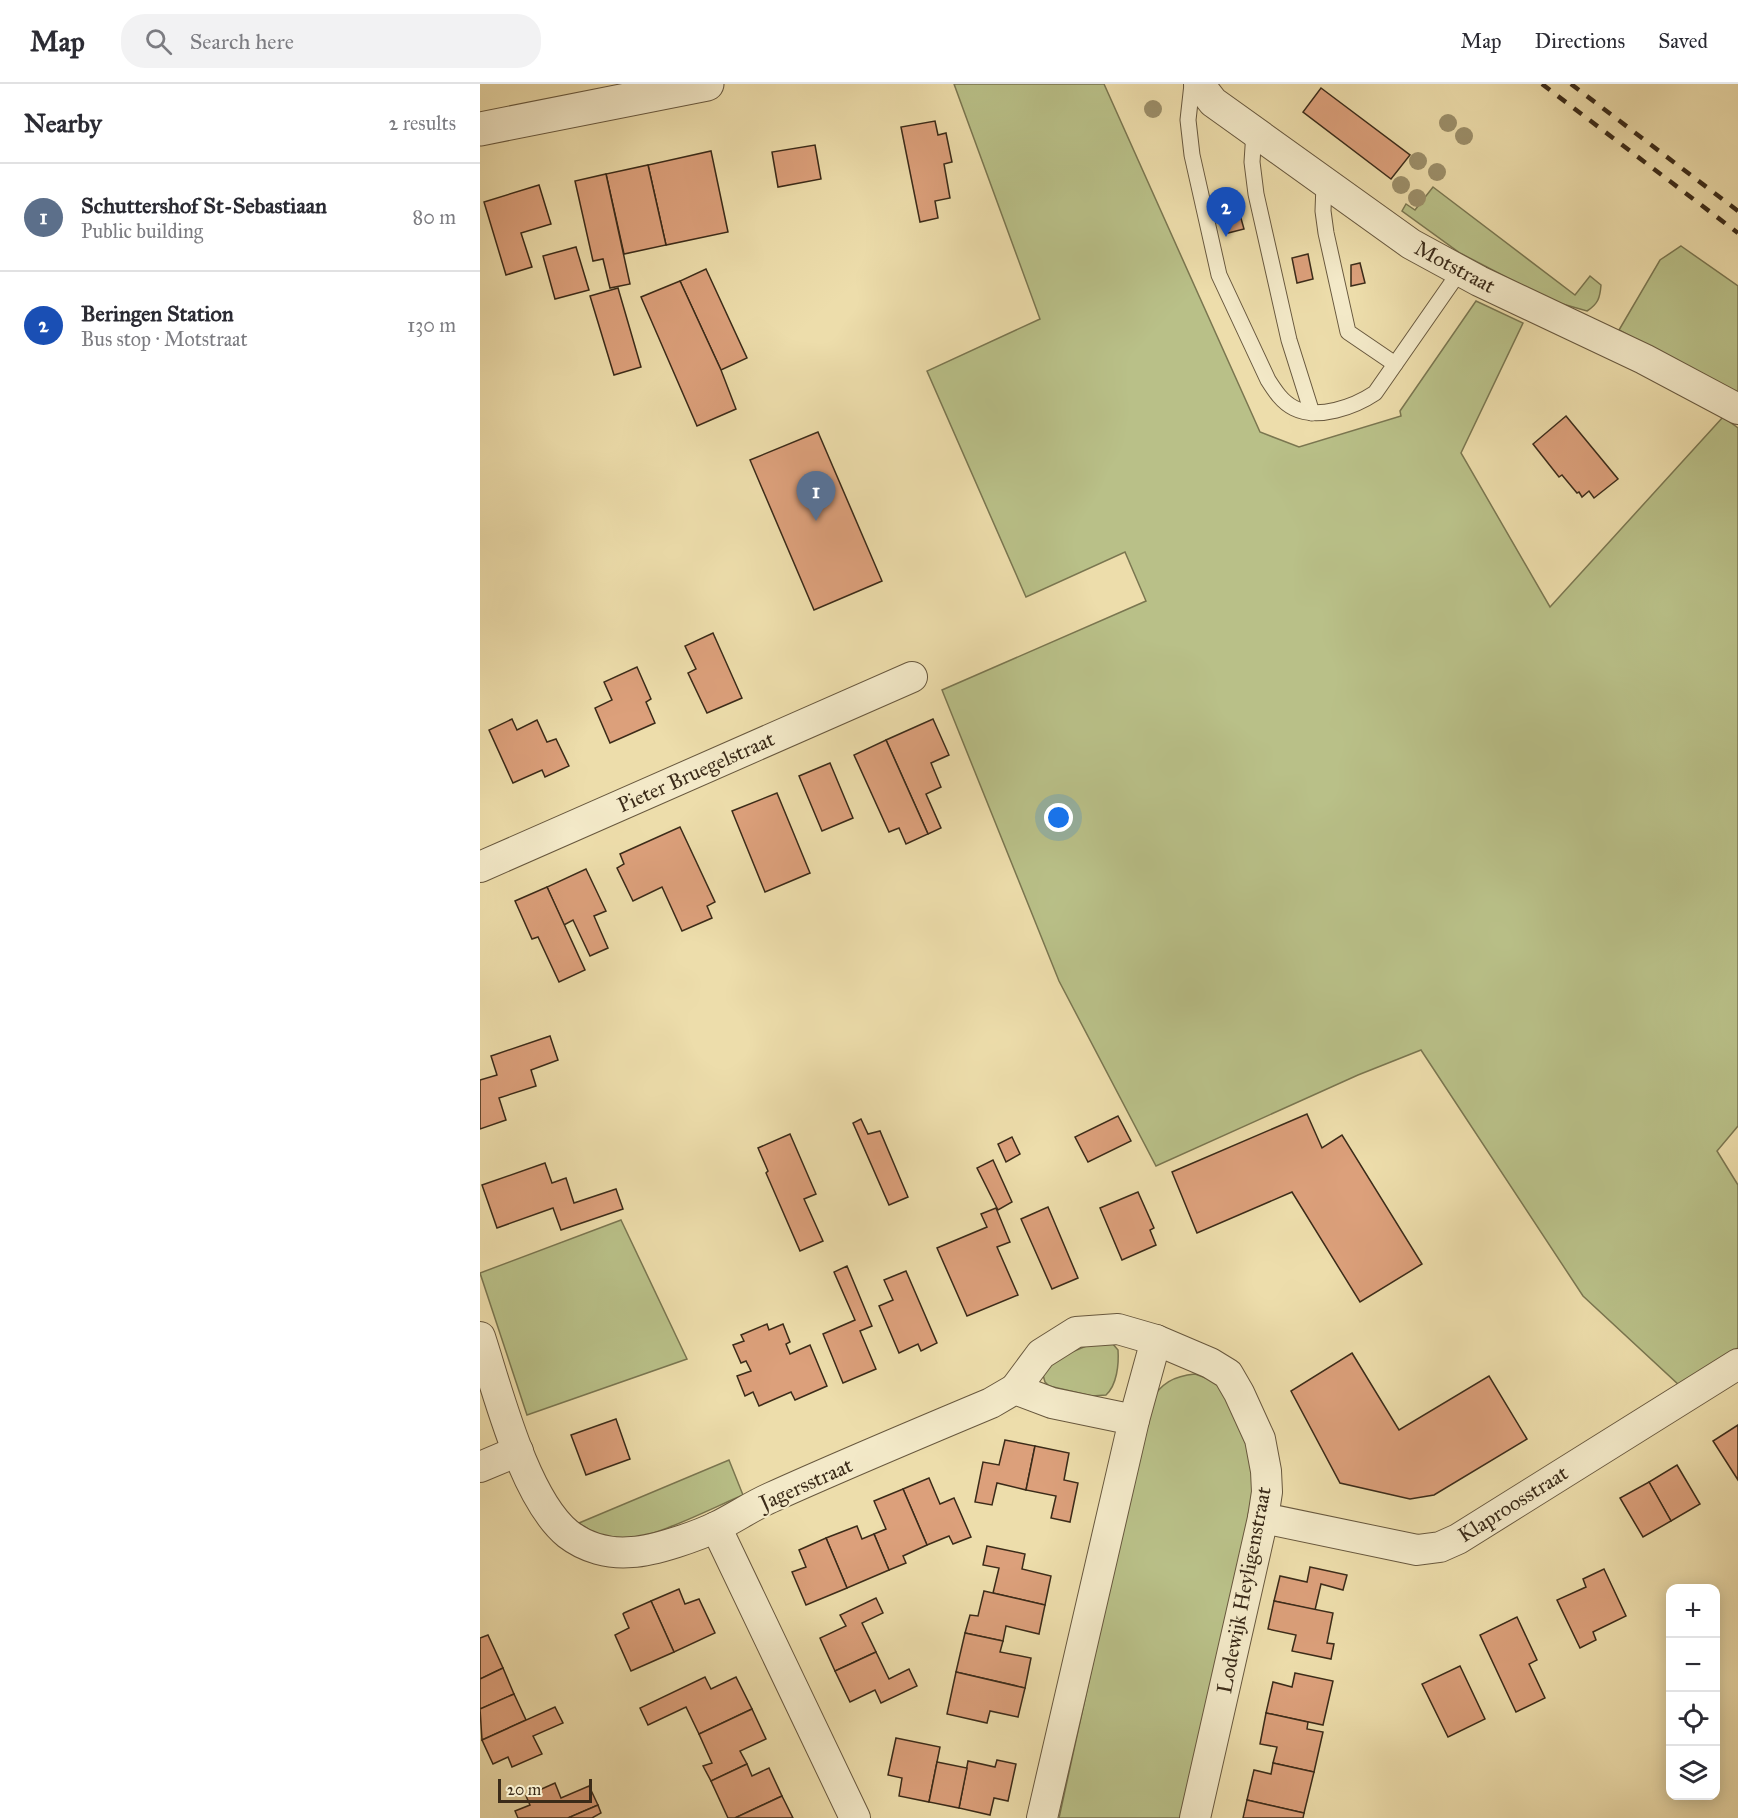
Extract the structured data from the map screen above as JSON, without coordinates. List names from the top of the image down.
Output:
{
  "streets": {
    "street": [
      "Motstraat",
      "Pieter Bruegelstraat",
      "Jagersstraat",
      "Klaproosstraat",
      "Lodewijk Heyligenstraat"
    ]
  },
  "crossings": [
    ["Jagersstraat", "Lodewijk Heyligenstraat"],
    ["Klaproosstraat", "Lodewijk Heyligenstraat"]
  ],
  "scale_bar": "20 m",
  "page": {
    "header": "Map",
    "search": "Search here",
    "nav": ["Map", "Directions", "Saved"],
    "heading": ["Nearby", "2 results"],
    "list": [
      {
        "mark": "1",
        "name": "Schuttershof St-Sebastiaan",
        "note": "Public building",
        "value": "80 m"
      },
      {
        "mark": "2",
        "name": "Beringen Station",
        "note": "Bus stop · Motstraat",
        "value": "130 m"
      }
    ],
    "pins": ["2", "1"],
    "map_buttons": ["+", "−"],
    "scale": "20 m"
  }
}
